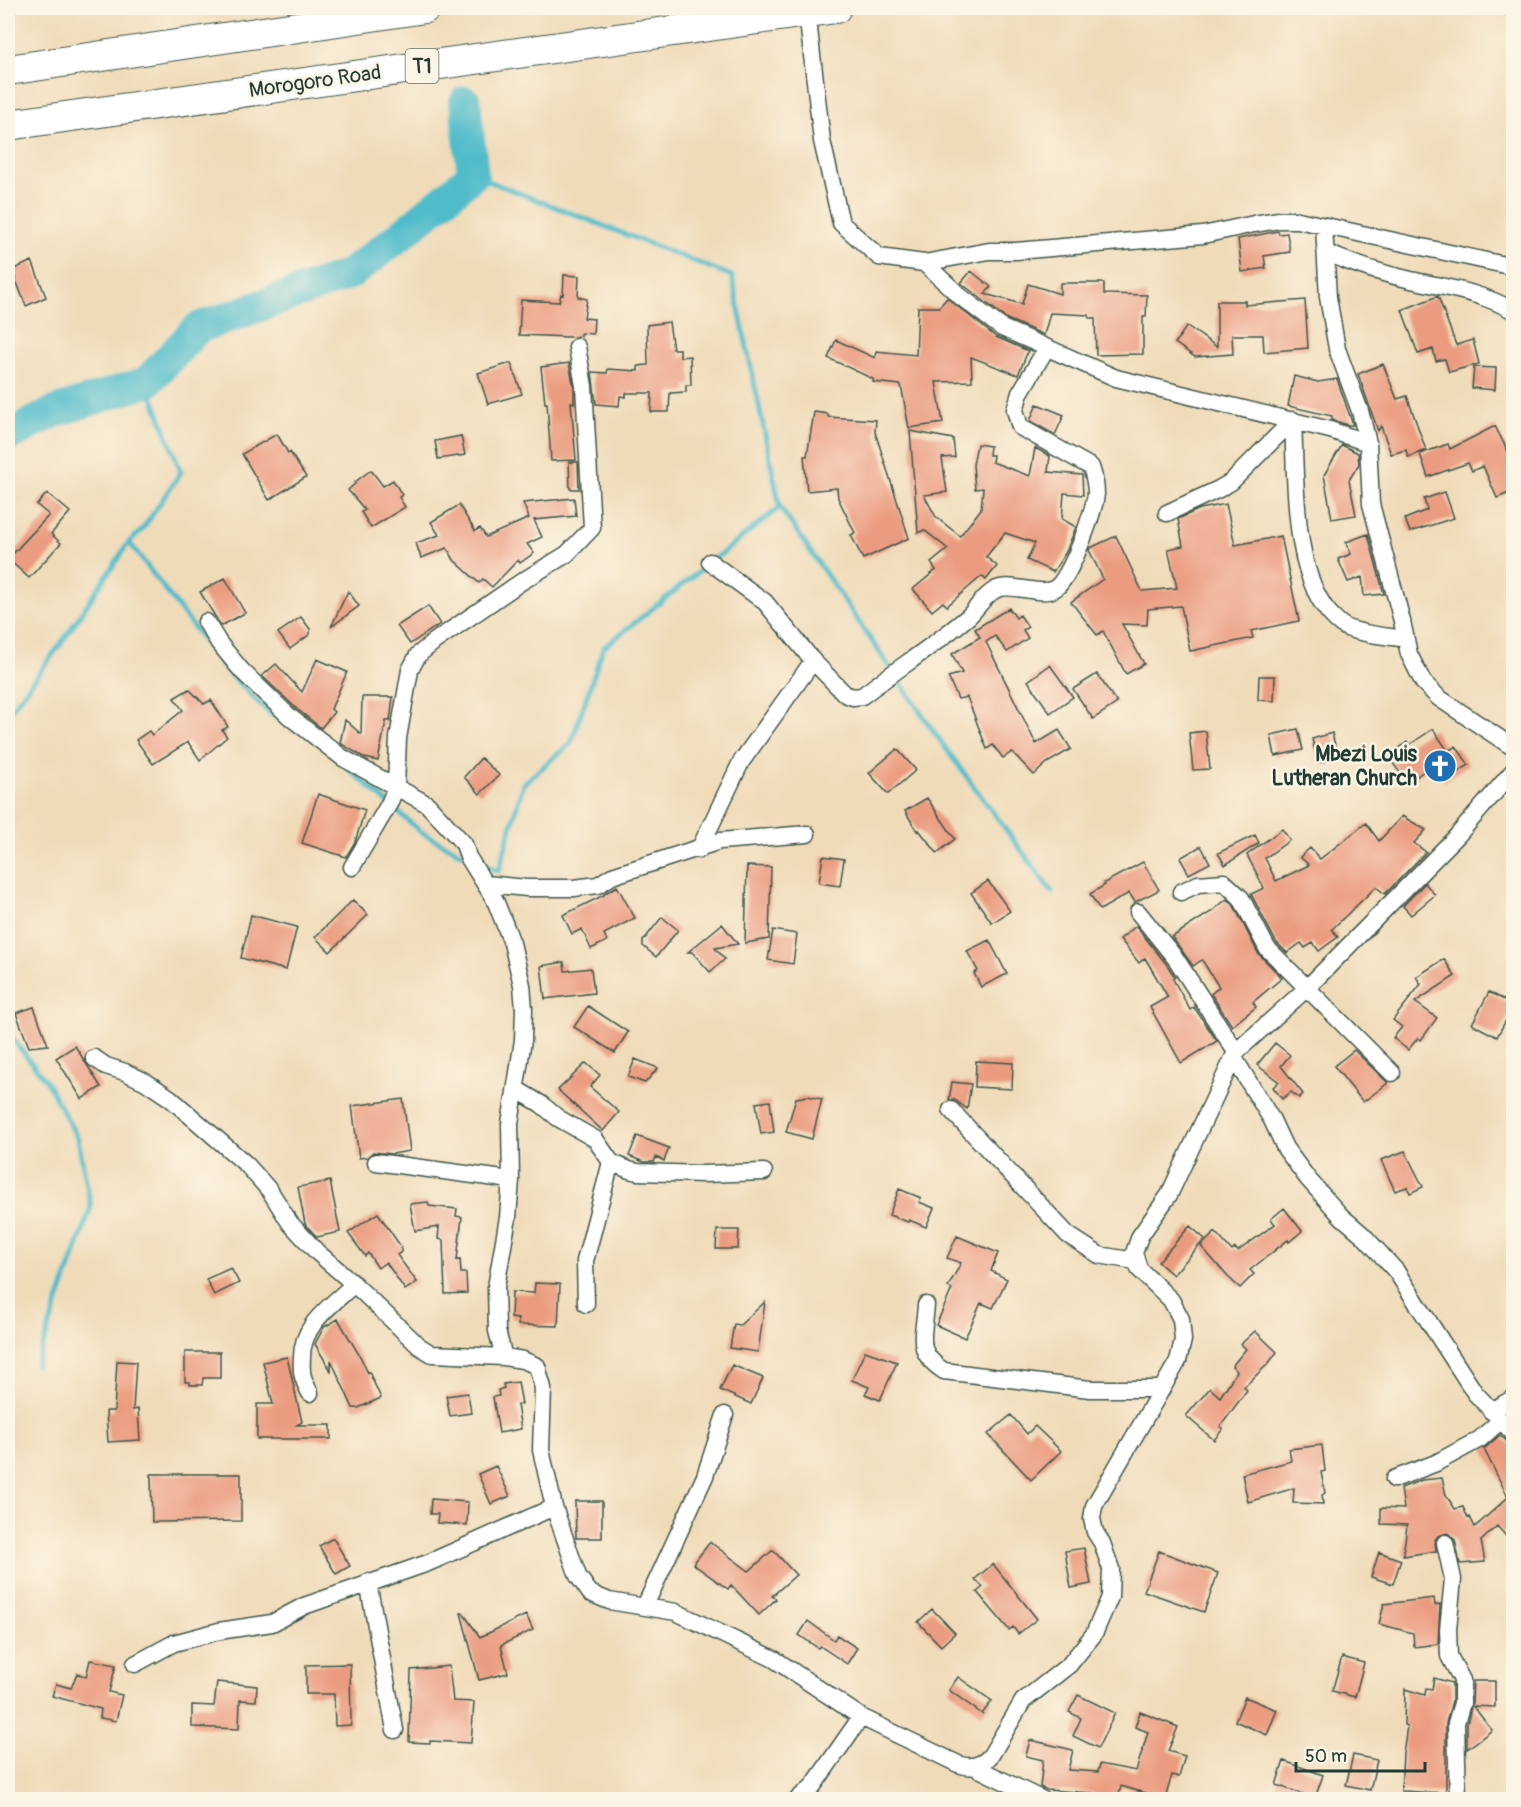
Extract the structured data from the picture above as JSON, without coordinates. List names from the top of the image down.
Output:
{
  "streets": {
    "highway": ["T1", "Morogoro Road"]
  },
  "places": {
    "church": ["Mbezi Louis Lutheran Church"]
  },
  "scale_bar": "50 m"
}
